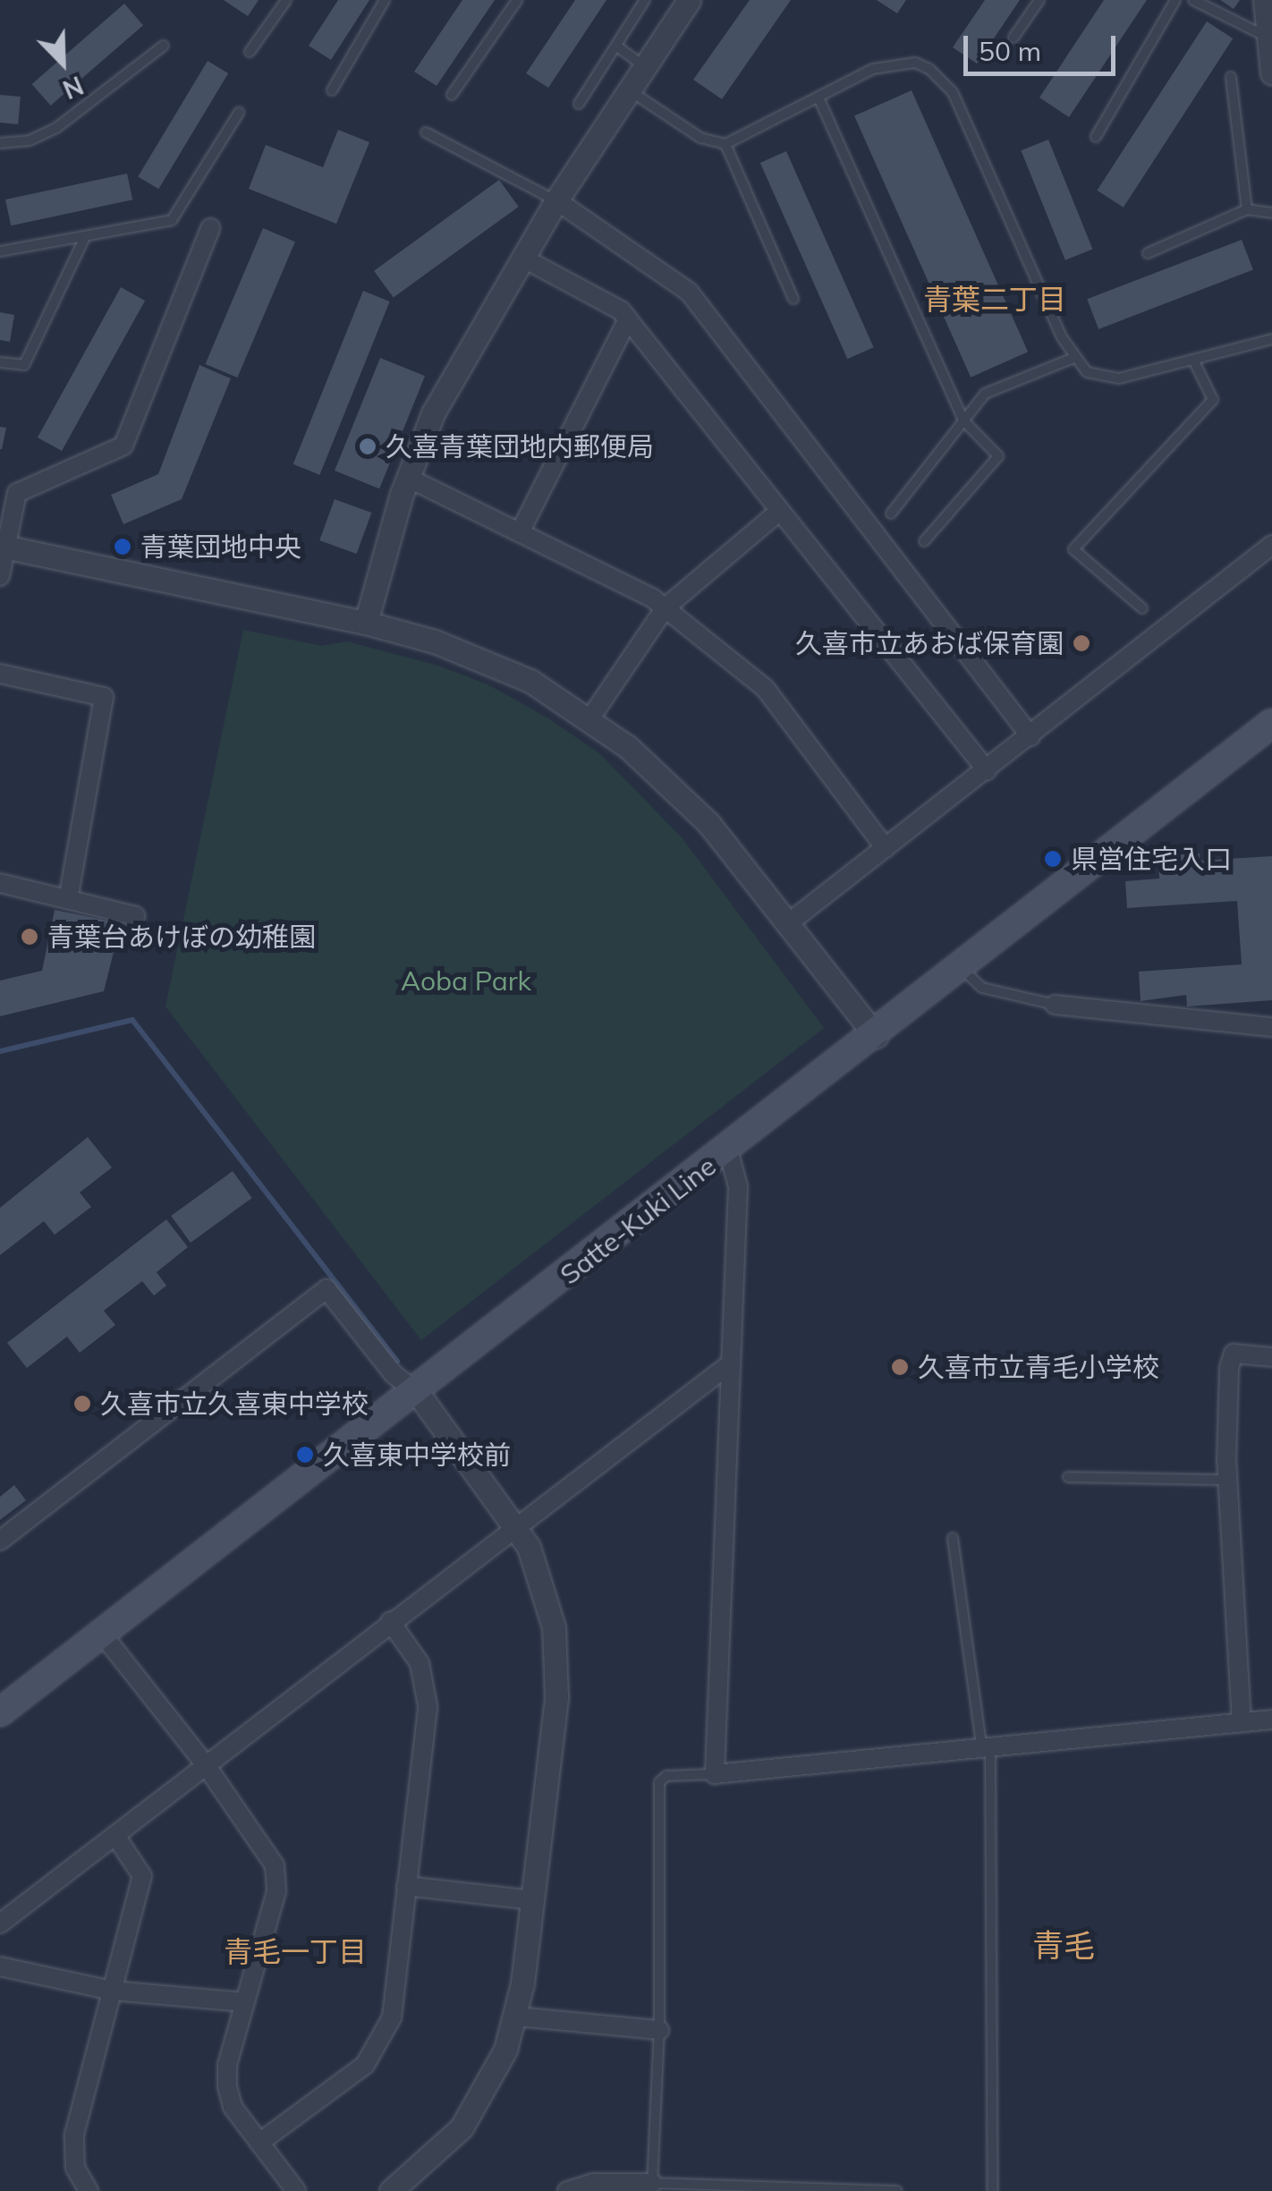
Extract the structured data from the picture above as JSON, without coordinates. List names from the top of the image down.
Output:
{
  "streets": {
    "main road": ["Satte-Kuki Line"]
  },
  "districts": ["青葉二丁目", "青毛", "青毛一丁目"],
  "parks": ["Aoba Park"],
  "places": [
    "久喜青葉団地内郵便局",
    "青葉団地中央",
    "久喜市立あおば保育園",
    "県営住宅入口",
    "青葉台あけぼの幼稚園",
    "久喜市立青毛小学校",
    "久喜市立久喜東中学校",
    "久喜東中学校前"
  ],
  "scale_bar": "50 m",
  "north": "bottom right"
}
